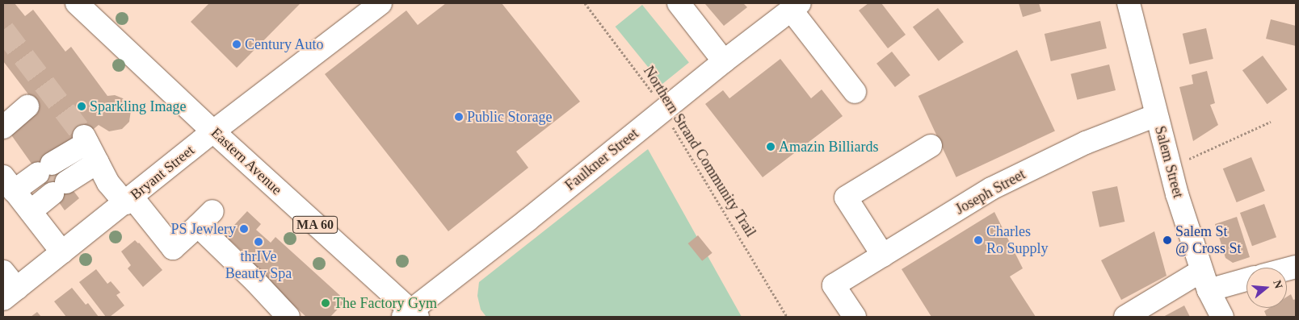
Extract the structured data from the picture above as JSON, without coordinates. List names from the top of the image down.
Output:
{
  "streets": {
    "main road": [
      "Faulkner Street",
      "Eastern Avenue",
      "Salem Street",
      "Bryant Street",
      "Joseph Street",
      "MA 60"
    ],
    "path": ["Northern Strand Community Trail"]
  },
  "crossings": [
    ["Northern Strand Community Trail", "Faulkner Street"],
    ["Faulkner Street", "Eastern Avenue"],
    ["Eastern Avenue", "Bryant Street"],
    ["Salem Street", "Joseph Street"]
  ],
  "places": [
    "Century Auto",
    "Sparkling Image",
    "Public Storage",
    "Amazin Billiards",
    "PS Jewlery",
    "Charles Ro Supply",
    "Salem St @ Cross St",
    "thrIVe Beauty Spa",
    "The Factory Gym"
  ],
  "north": "right"
}
